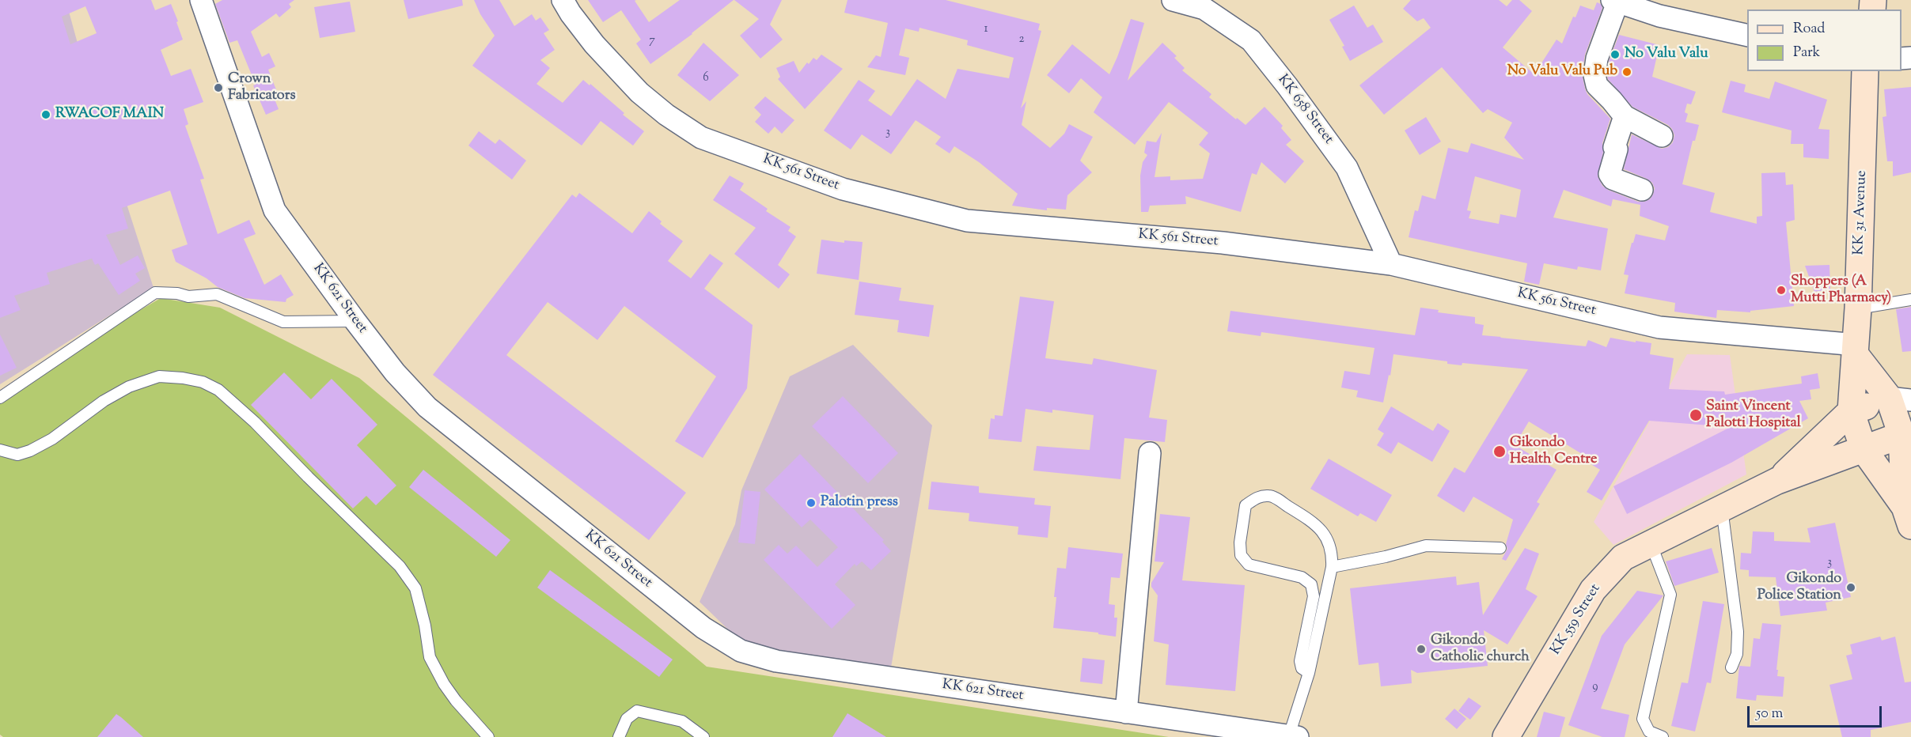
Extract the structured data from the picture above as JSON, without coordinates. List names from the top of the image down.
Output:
{
  "streets": {
    "main road": ["KK 31 Avenue", "KK 559 Street"],
    "street": ["KK 658 Street", "KK 561 Street", "KK 621 Street"]
  },
  "crossings": [
    ["KK 658 Street", "KK 561 Street"],
    ["KK 561 Street", "KK 31 Avenue"],
    ["KK 31 Avenue", "KK 559 Street"]
  ],
  "places": [
    "No Valu Valu",
    "No Valu Valu Pub",
    "Crown Fabricators",
    "RWACOF MAIN",
    "Shoppers (A Mutti Pharmacy)",
    "Saint Vincent Palotti Hospital",
    "Gikondo Health Centre",
    "Palotin press",
    "Gikondo Police Station",
    "Gikondo Catholic church"
  ],
  "house_numbers": [
    "1",
    "2",
    "7",
    "6",
    "3",
    "3",
    "9"
  ],
  "legend": ["Road", "Park"],
  "scale_bar": "50 m"
}
